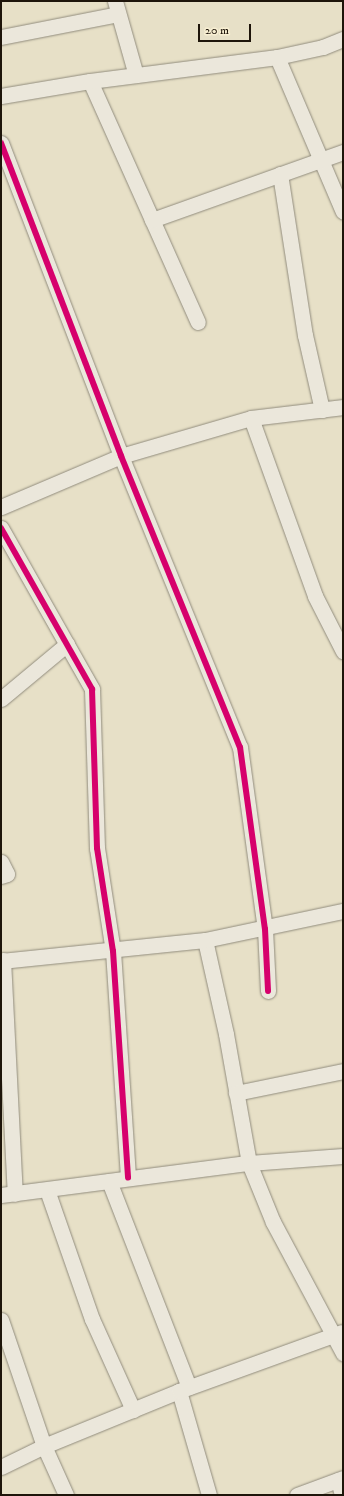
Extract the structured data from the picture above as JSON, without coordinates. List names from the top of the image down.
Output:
{
  "scale_bar": "20 m"
}
